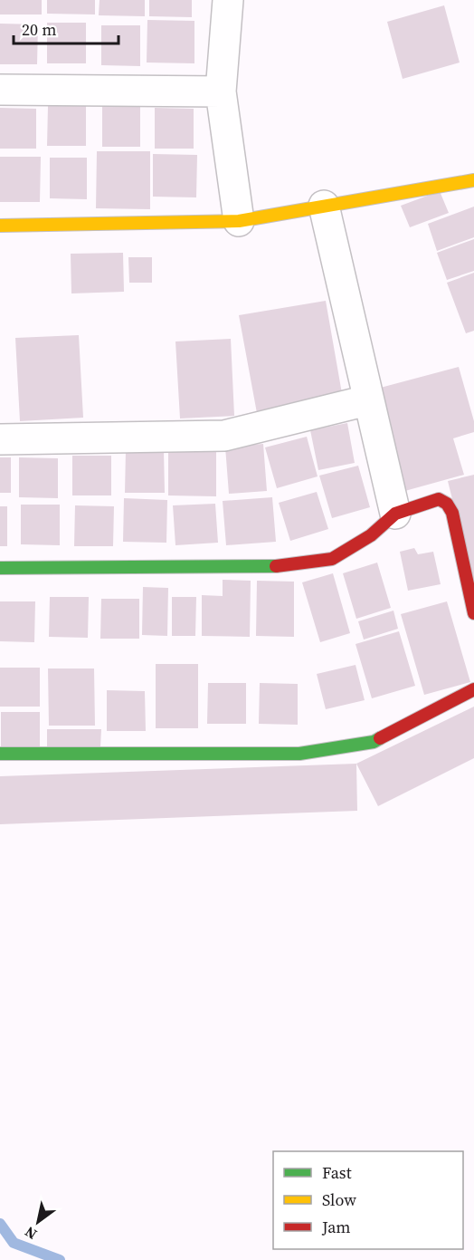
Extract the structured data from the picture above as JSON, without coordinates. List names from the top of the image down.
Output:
{
  "legend": ["Fast", "Slow", "Jam"],
  "scale_bar": "20 m",
  "north": "bottom left"
}
